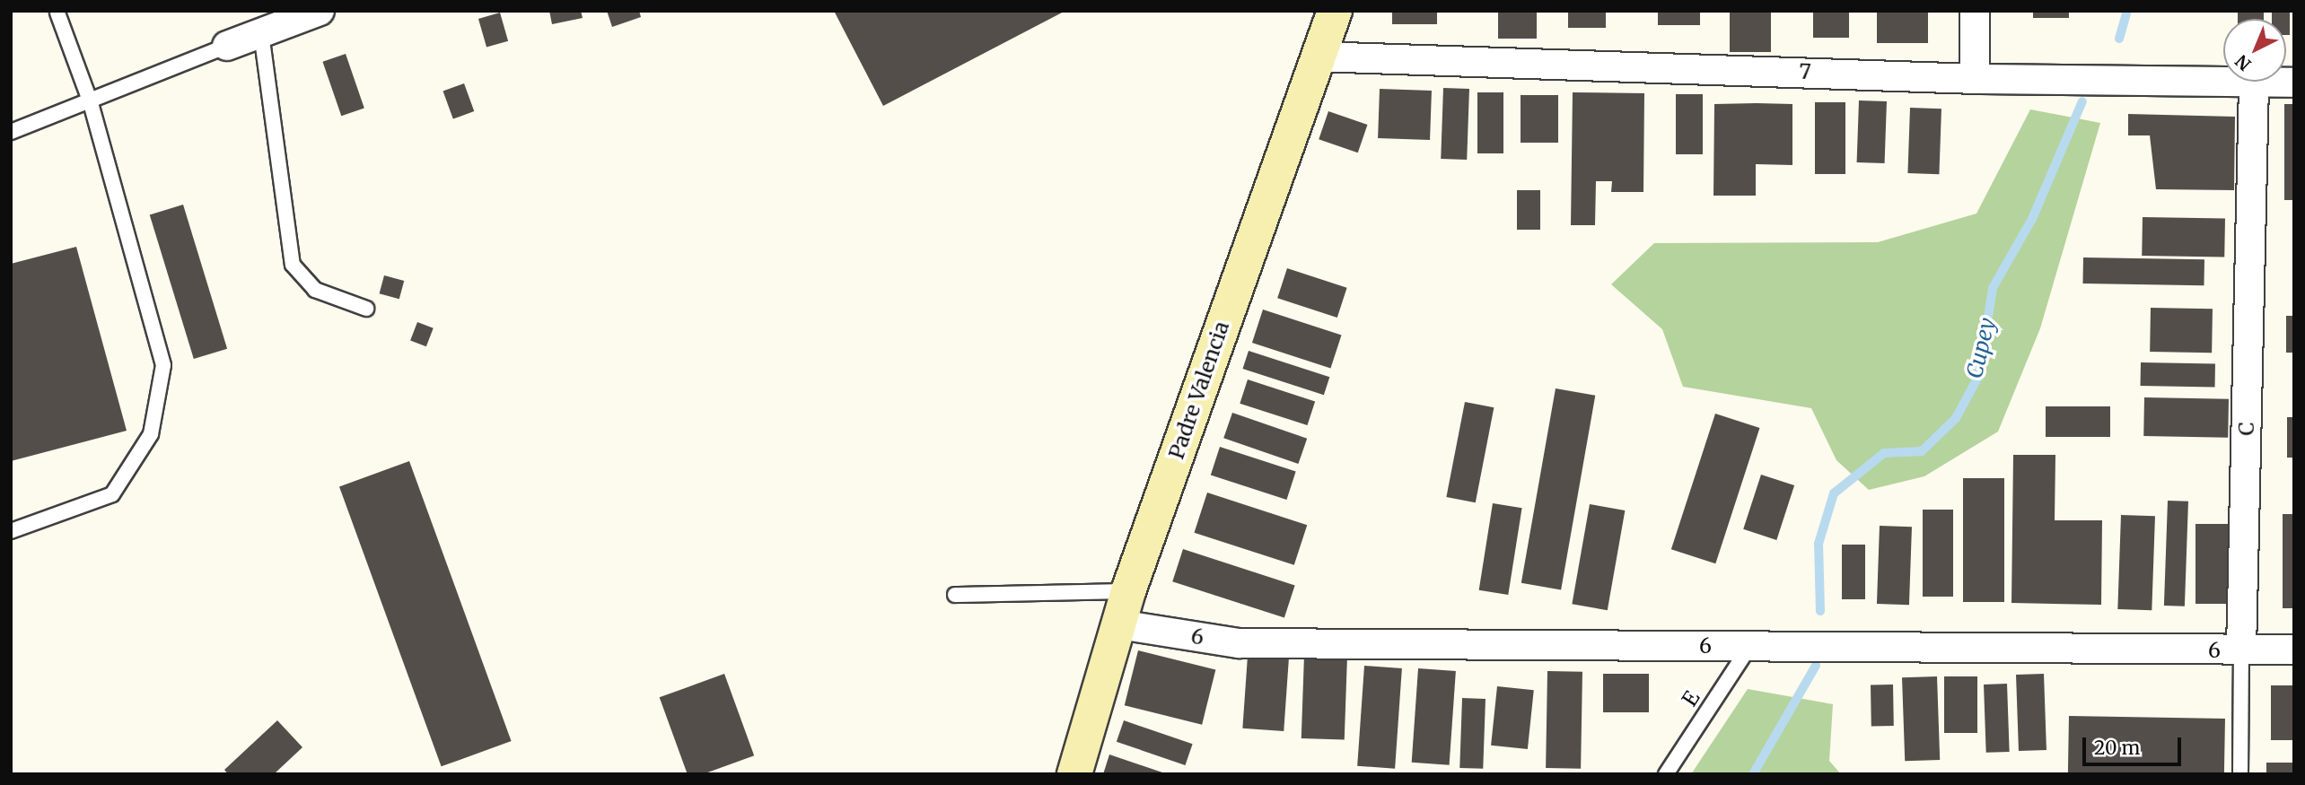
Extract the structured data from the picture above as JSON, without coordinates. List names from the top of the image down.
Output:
{
  "streets": {
    "street": [
      "7",
      "Padre Valencia",
      "C",
      "6"
    ],
    "lane": ["E"]
  },
  "crossings": [
    ["7", "Padre Valencia"],
    ["7", "C"],
    ["Padre Valencia", "6"],
    ["C", "6"],
    ["6", "E"]
  ],
  "water": ["Cupey"],
  "scale_bar": "20 m",
  "north": "bottom left"
}
